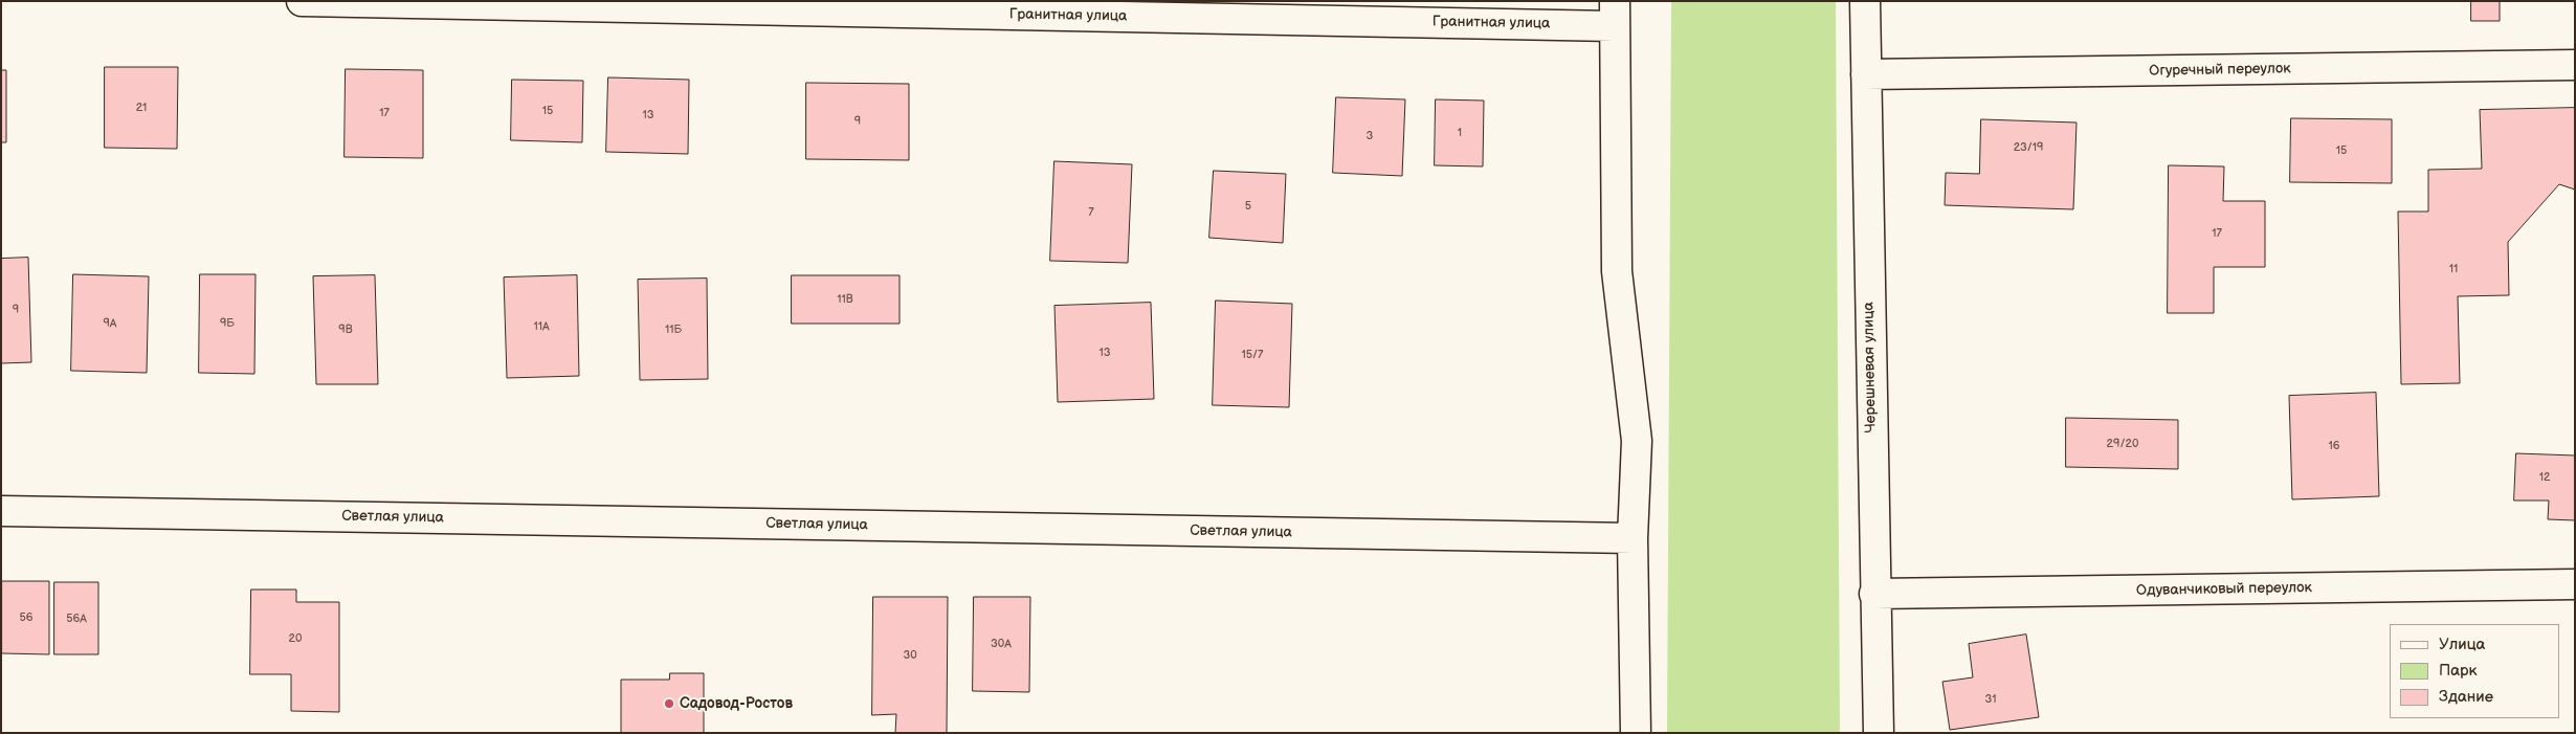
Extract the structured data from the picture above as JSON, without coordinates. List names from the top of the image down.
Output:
{
  "streets": {
    "street": [
      "Гранитная улица",
      "Огуречный переулок",
      "Черешневая улица",
      "Светлая улица",
      "Одуванчиковый переулок"
    ]
  },
  "crossings": [
    ["Огуречный переулок", "Черешневая улица"],
    ["Черешневая улица", "Одуванчиковый переулок"]
  ],
  "places": ["Садовод-Ростов"],
  "house_numbers": [
    "21",
    "15",
    "17",
    "13",
    "9",
    "1",
    "3",
    "23/19",
    "15",
    "5",
    "7",
    "17",
    "11",
    "11В",
    "9",
    "9А",
    "9Б",
    "11А",
    "9В",
    "11Б",
    "13",
    "15/7",
    "29/20",
    "16",
    "12",
    "56",
    "56А",
    "20",
    "30А",
    "30",
    "31"
  ],
  "legend": ["Улица", "Парк", "Здание"]
}
